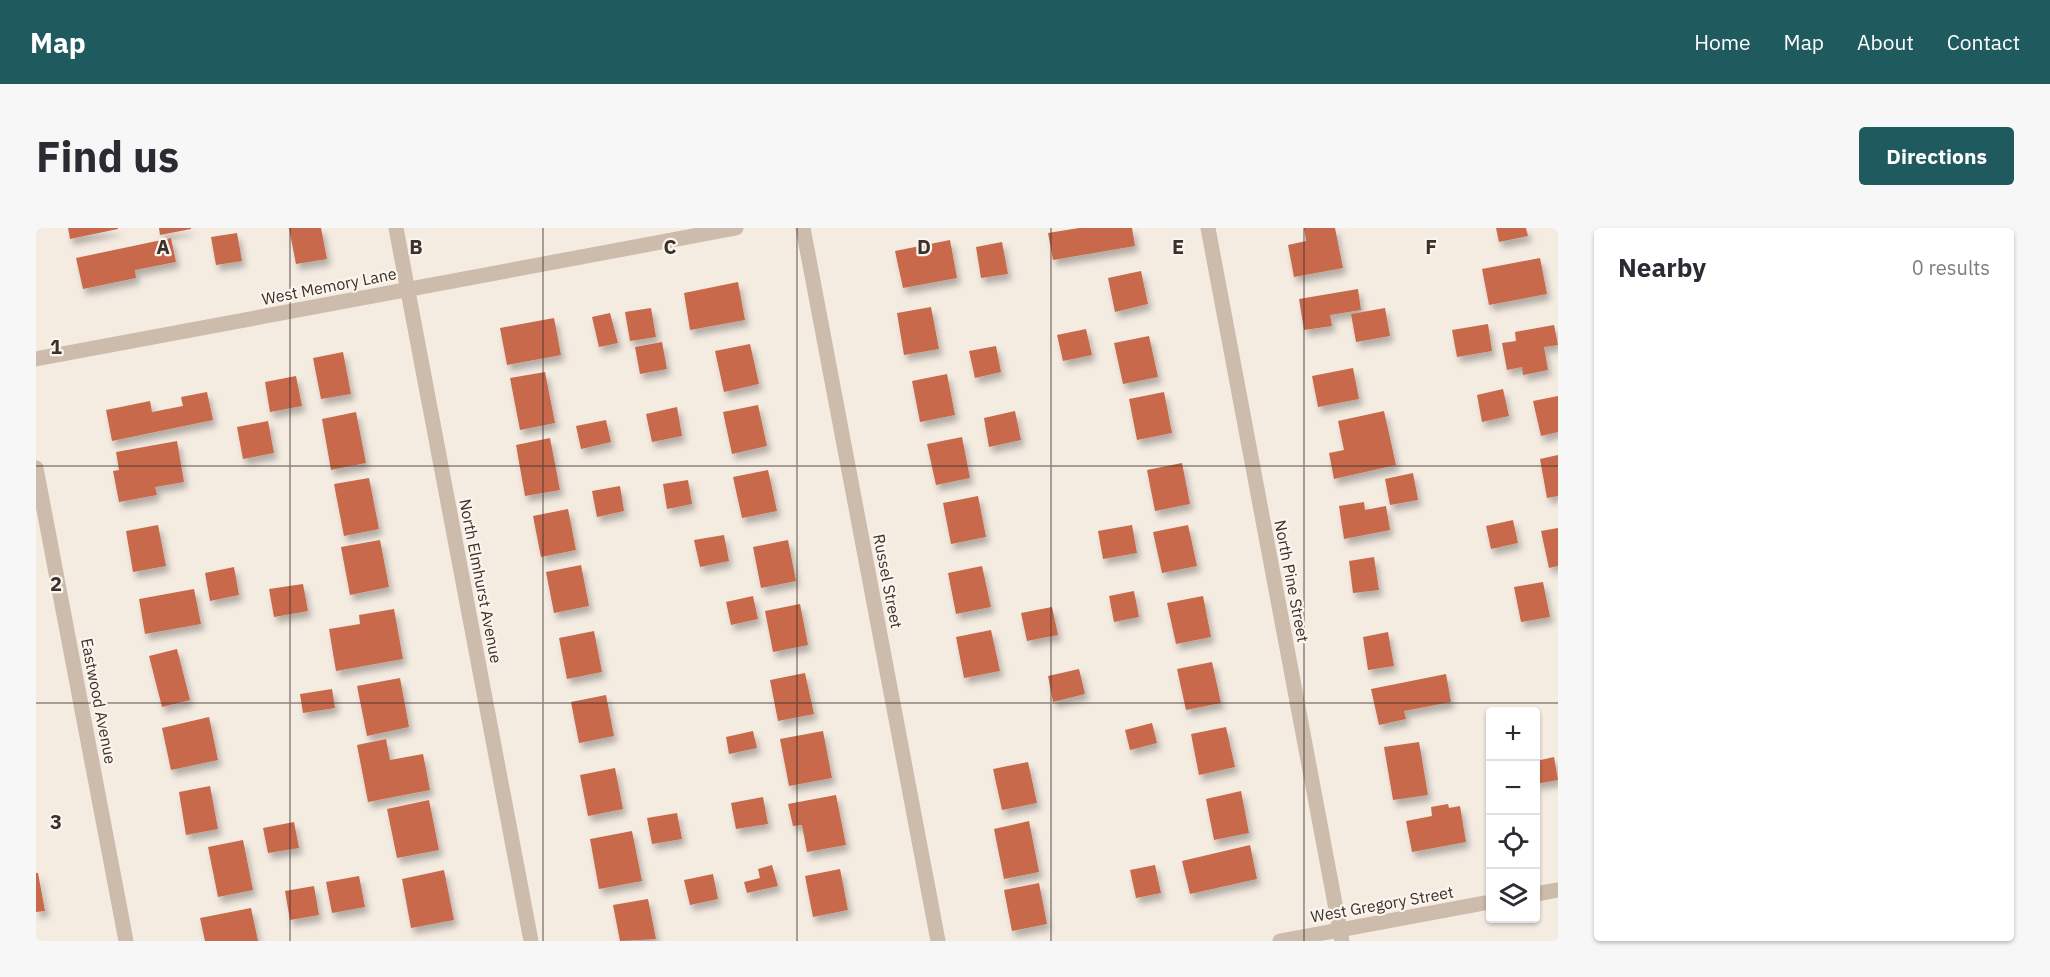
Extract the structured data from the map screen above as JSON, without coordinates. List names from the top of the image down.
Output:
{
  "streets": {
    "street": [
      "West Memory Lane",
      "North Elmhurst Avenue",
      "Russel Street",
      "North Pine Street",
      "Eastwood Avenue",
      "West Gregory Street"
    ]
  },
  "crossings": [
    ["West Memory Lane", "North Elmhurst Avenue"],
    ["North Pine Street", "West Gregory Street"]
  ],
  "page": {
    "header": "Map",
    "nav": [
      "Home",
      "Map",
      "About",
      "Contact"
    ],
    "buttons": "Directions",
    "title": "Find us",
    "heading": ["Nearby", "0 results"],
    "map_buttons": ["+", "−"]
  },
  "grid": {
    "columns": [
      "A",
      "B",
      "C",
      "D",
      "E",
      "F"
    ],
    "rows": ["1", "2", "3"]
  }
}
